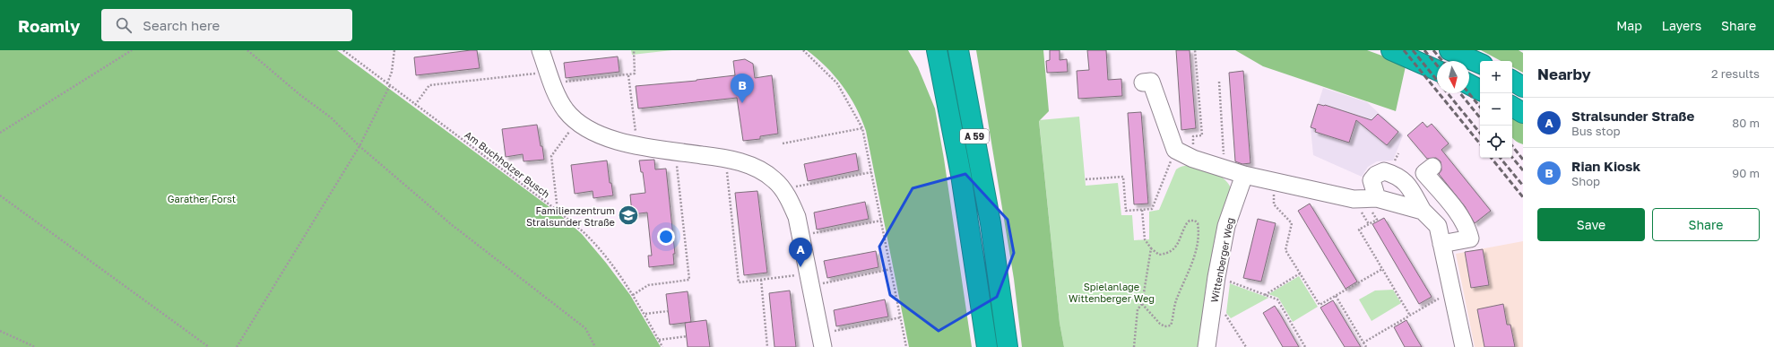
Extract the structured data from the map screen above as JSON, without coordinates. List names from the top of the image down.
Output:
{
  "streets": {
    "highway": ["A 59"],
    "street": ["Wittenberger Weg"],
    "path": ["Am Buchholzer Busch"]
  },
  "parks": ["Garather Forst", "Spielanlage Wittenberger Weg"],
  "places": {
    "school or university": ["Familienzentrum Stralsunder Straße"]
  },
  "north": "bottom",
  "page": {
    "header": "Roamly",
    "search": "Search here",
    "nav": ["Map", "Layers", "Share"],
    "heading": ["Nearby", "2 results"],
    "map_buttons": ["+", "−"],
    "pins": ["B", "A"],
    "list": [
      {
        "mark": "A",
        "name": "Stralsunder Straße",
        "note": "Bus stop",
        "value": "80 m"
      },
      {
        "mark": "B",
        "name": "Rian Kiosk",
        "note": "Shop",
        "value": "90 m"
      }
    ],
    "buttons": ["Save", "Share"]
  }
}
